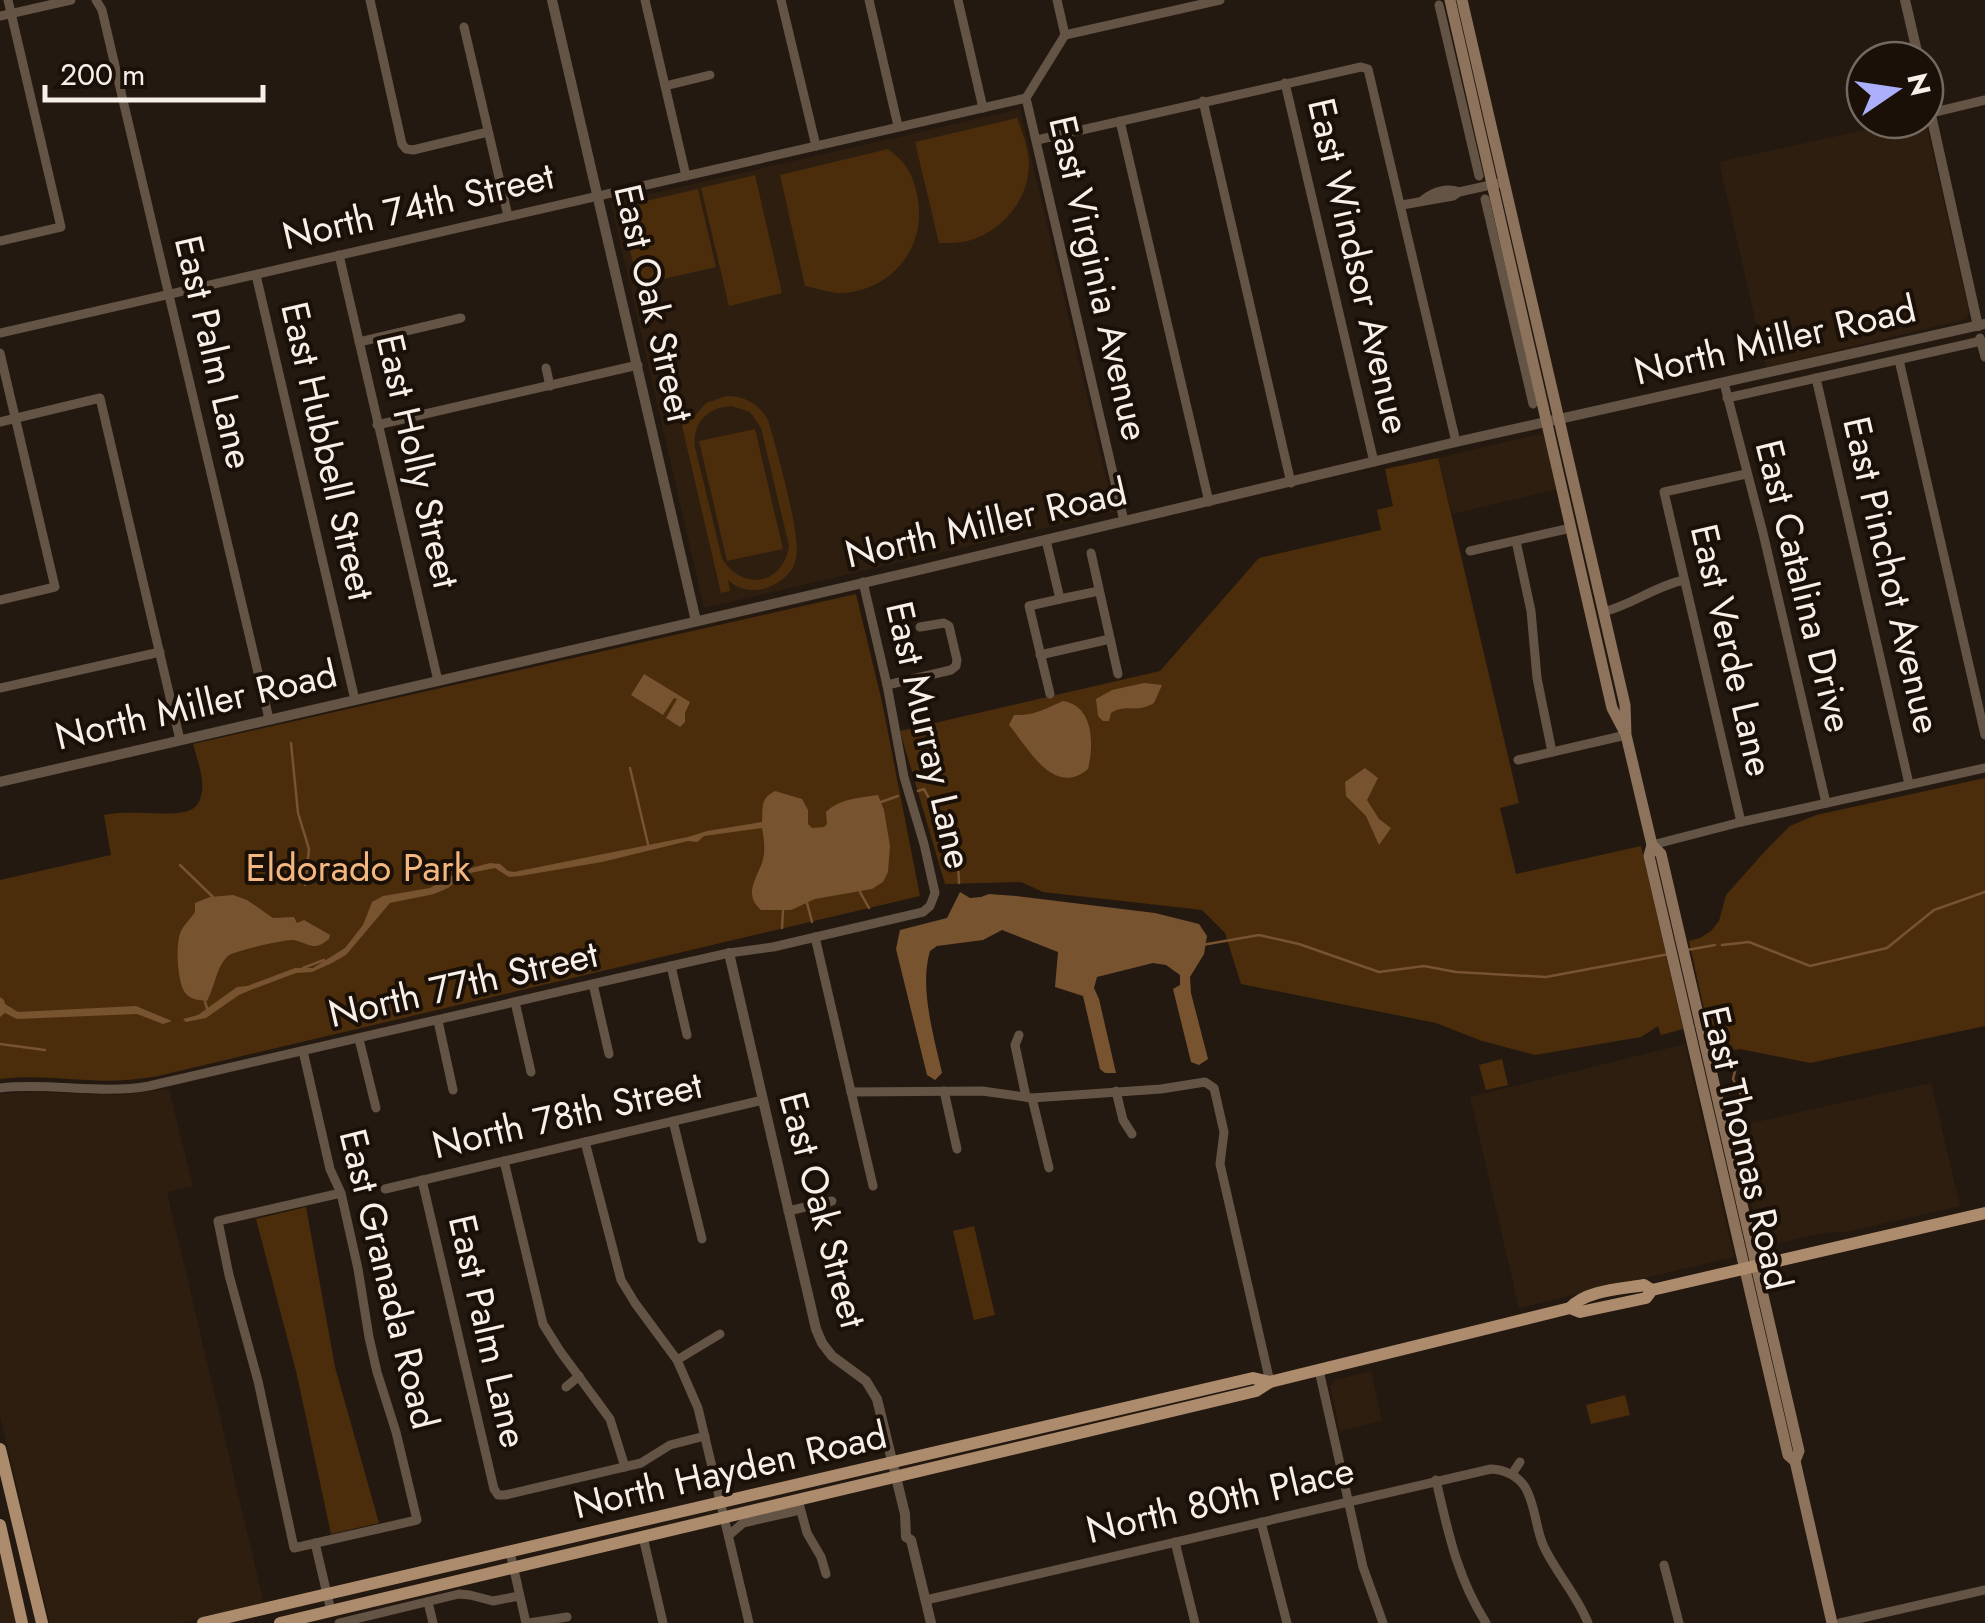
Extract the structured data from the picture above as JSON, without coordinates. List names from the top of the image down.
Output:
{
  "streets": {
    "main road": ["East Thomas Road", "North Hayden Road"],
    "street": [
      "North 74th Street",
      "East Windsor Avenue",
      "East Virginia Avenue",
      "East Oak Street",
      "North Miller Road",
      "East Palm Lane",
      "East Hubbell Street",
      "East Holly Street",
      "East Pinchot Avenue",
      "East Catalina Drive",
      "East Verde Lane",
      "East Murray Lane",
      "North 77th Street",
      "North 78th Street",
      "East Granada Road",
      "North 80th Place"
    ]
  },
  "crossings": [
    ["North 74th Street", "East Virginia Avenue"],
    ["North 74th Street", "East Oak Street"],
    ["North 74th Street", "East Palm Lane"],
    ["North 74th Street", "East Hubbell Street"],
    ["North 74th Street", "East Holly Street"],
    ["East Windsor Avenue", "North Miller Road"],
    ["East Virginia Avenue", "North Miller Road"],
    ["East Oak Street", "North Miller Road"],
    ["East Oak Street", "North 77th Street"],
    ["East Oak Street", "North 78th Street"],
    ["East Oak Street", "North Hayden Road"],
    ["East Oak Street", "North 80th Place"],
    ["North Miller Road", "East Palm Lane"],
    ["North Miller Road", "East Hubbell Street"],
    ["North Miller Road", "East Holly Street"],
    ["North Miller Road", "East Pinchot Avenue"],
    ["North Miller Road", "East Catalina Drive"],
    ["North Miller Road", "East Murray Lane"],
    ["North Miller Road", "East Thomas Road"],
    ["East Palm Lane", "North 78th Street"],
    ["East Catalina Drive", "East Verde Lane"],
    ["East Murray Lane", "North 77th Street"],
    ["North 77th Street", "East Granada Road"],
    ["East Thomas Road", "North Hayden Road"]
  ],
  "parks": ["Eldorado Park"],
  "scale_bar": "200 m",
  "north": "right"
}
